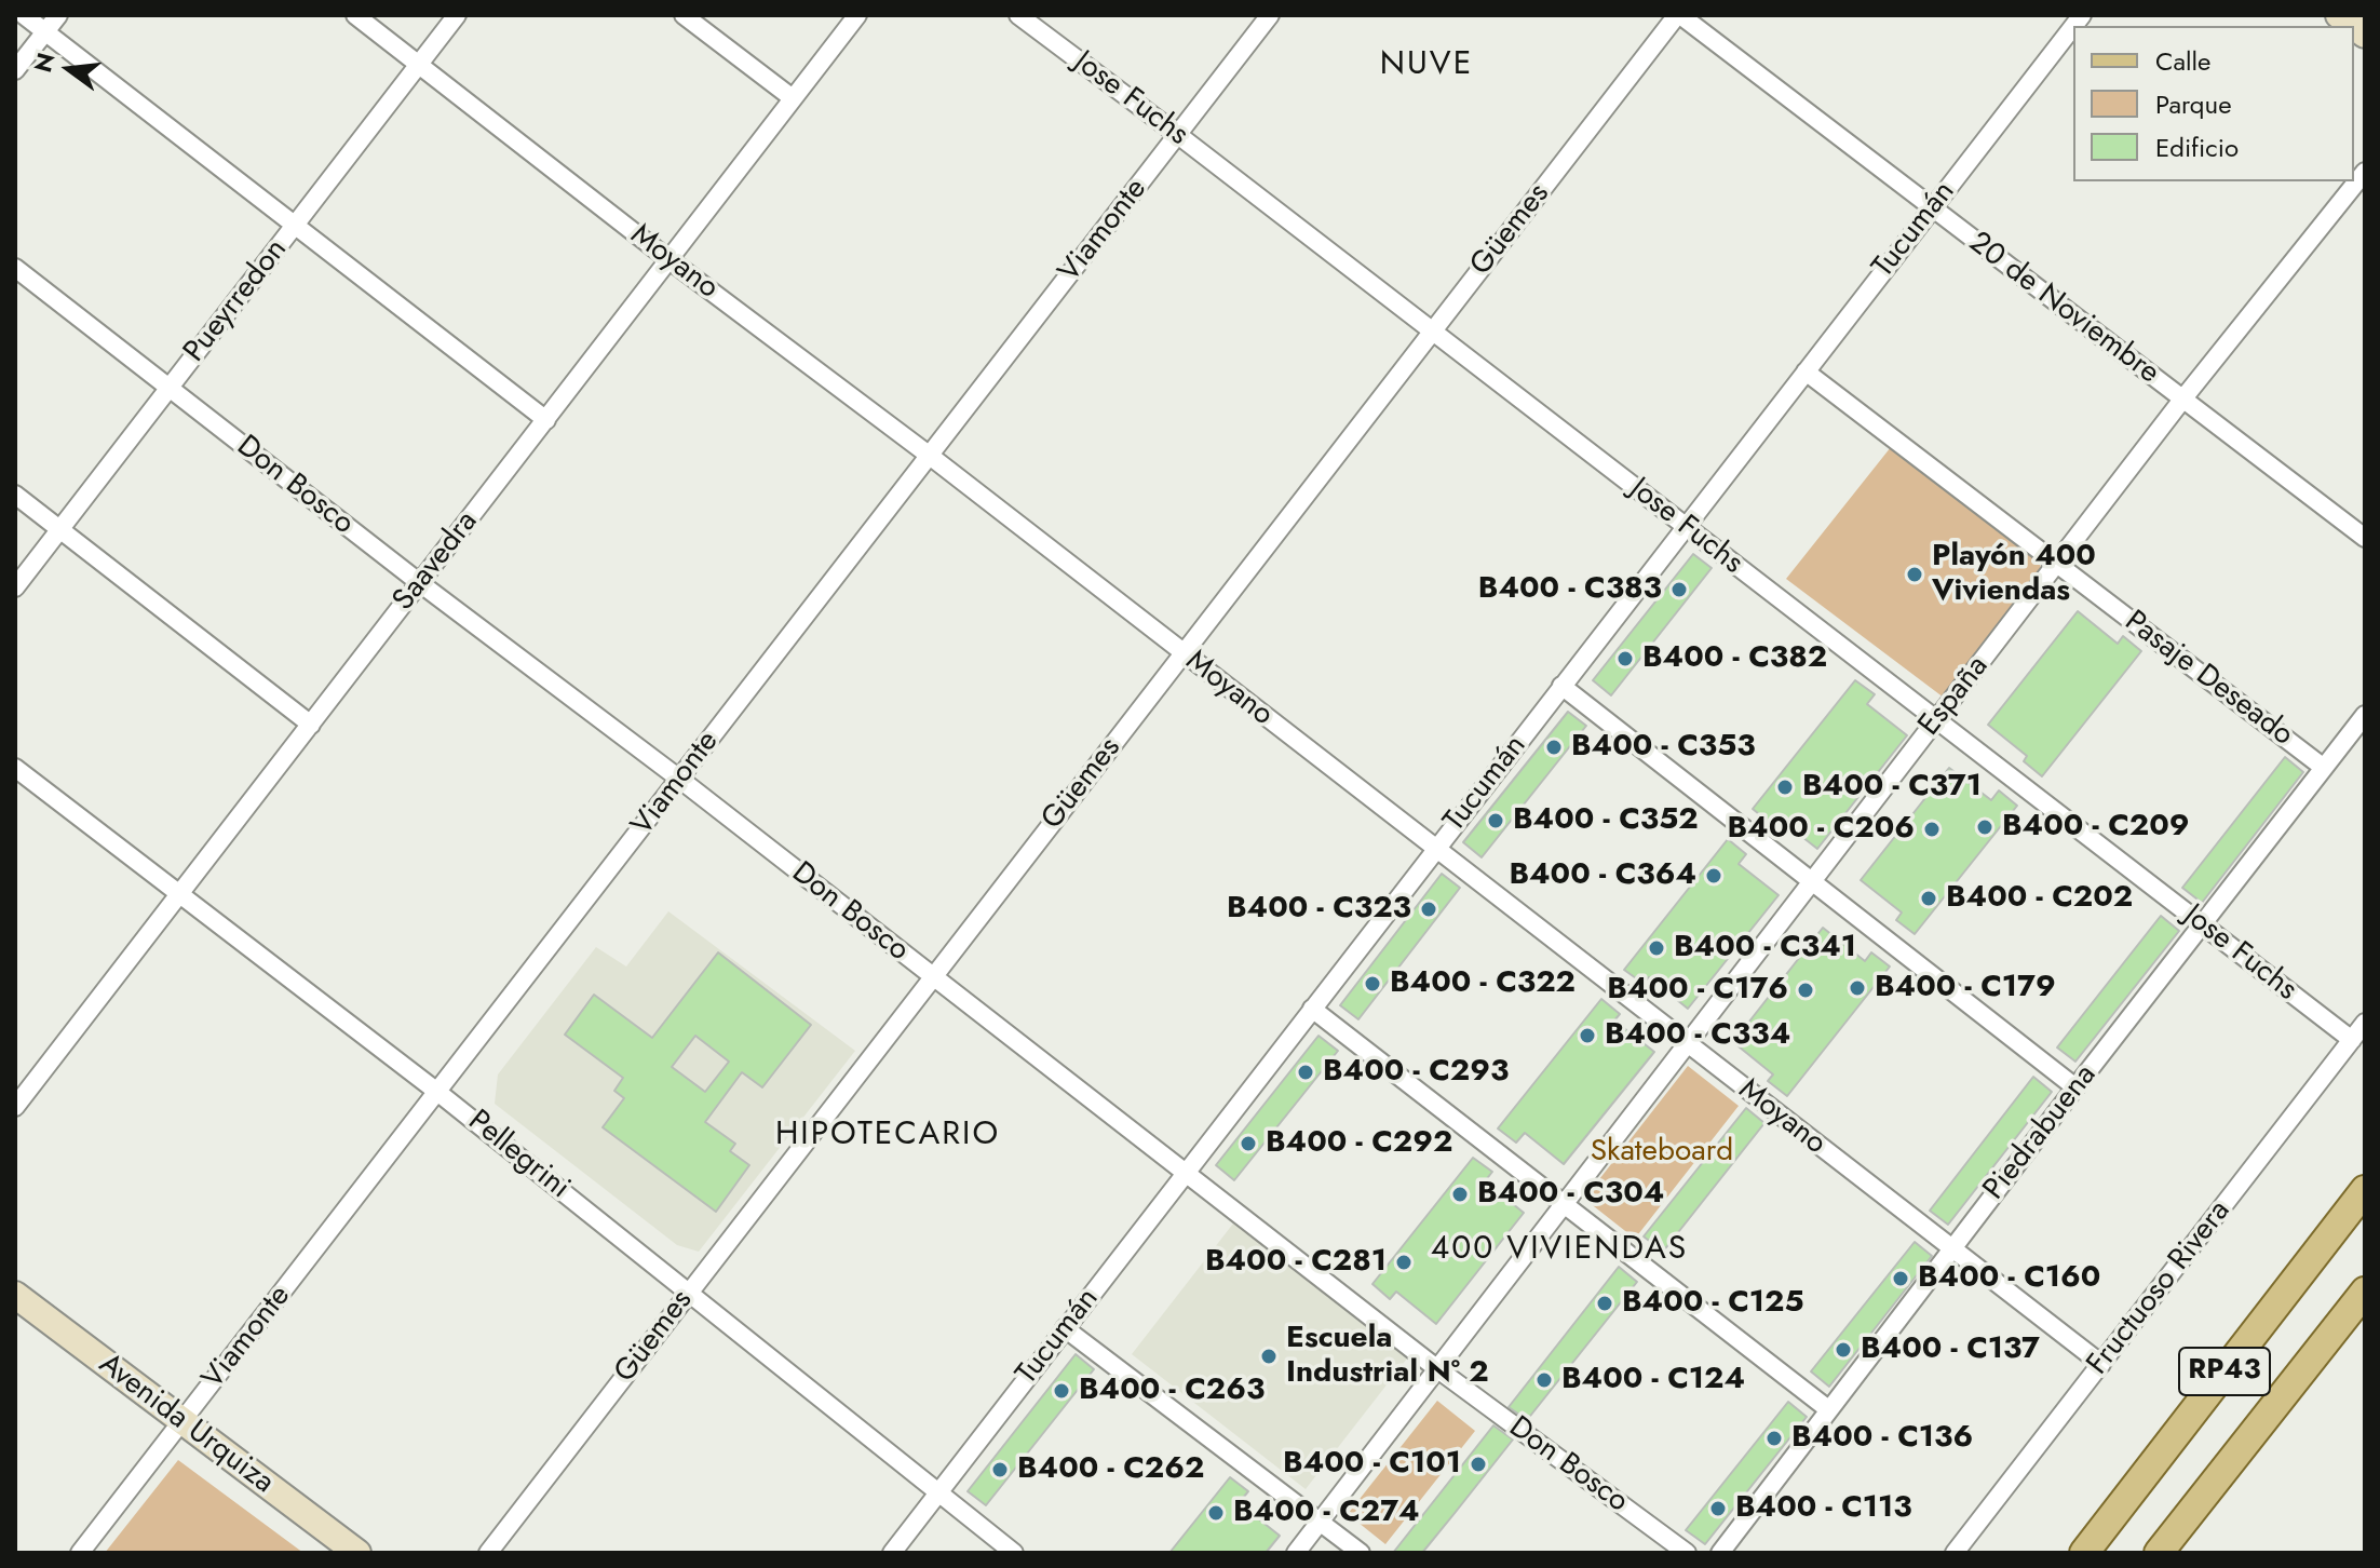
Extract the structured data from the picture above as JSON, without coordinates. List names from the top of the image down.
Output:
{
  "streets": {
    "main road": ["RP43"],
    "street": [
      "Jose Fuchs",
      "Güemes",
      "Tucumán",
      "Viamonte",
      "Moyano",
      "Pueyrredon",
      "20 de Noviembre",
      "Don Bosco",
      "Saavedra",
      "Pasaje Deseado",
      "España",
      "Piedrabuena",
      "Pellegrini",
      "Fructuoso Rivera",
      "Avenida Urquiza"
    ]
  },
  "crossings": [
    ["Jose Fuchs", "Güemes"],
    ["Jose Fuchs", "Tucumán"],
    ["Jose Fuchs", "Viamonte"],
    ["Jose Fuchs", "España"],
    ["Jose Fuchs", "Piedrabuena"],
    ["Jose Fuchs", "Fructuoso Rivera"],
    ["Güemes", "Moyano"],
    ["Güemes", "20 de Noviembre"],
    ["Güemes", "Don Bosco"],
    ["Güemes", "Pellegrini"],
    ["Tucumán", "Moyano"],
    ["Tucumán", "20 de Noviembre"],
    ["Tucumán", "Don Bosco"],
    ["Tucumán", "Pasaje Deseado"],
    ["Tucumán", "Pellegrini"],
    ["Viamonte", "Moyano"],
    ["Viamonte", "Don Bosco"],
    ["Viamonte", "Pellegrini"],
    ["Viamonte", "Avenida Urquiza"],
    ["Moyano", "Pueyrredon"],
    ["Moyano", "Saavedra"],
    ["Moyano", "España"],
    ["Moyano", "Piedrabuena"],
    ["Moyano", "Fructuoso Rivera"],
    ["Pueyrredon", "Don Bosco"],
    ["20 de Noviembre", "España"],
    ["Don Bosco", "Saavedra"],
    ["Don Bosco", "España"],
    ["Saavedra", "Pellegrini"],
    ["Pasaje Deseado", "España"],
    ["Pasaje Deseado", "Piedrabuena"]
  ],
  "districts": ["NUVE", "HIPOTECARIO", "400 VIVIENDAS"],
  "parks": ["Skateboard"],
  "places": [
    "Playón 400 Viviendas",
    "B400 - C383",
    "B400 - C382",
    "B400 - C353",
    "B400 - C371",
    "B400 - C352",
    "B400 - C209",
    "B400 - C206",
    "B400 - C364",
    "B400 - C202",
    "B400 - C323",
    "B400 - C341",
    "B400 - C322",
    "B400 - C179",
    "B400 - C176",
    "B400 - C334",
    "B400 - C293",
    "B400 - C292",
    "B400 - C304",
    "B400 - C281",
    "B400 - C160",
    "B400 - C125",
    "B400 - C137",
    "Escuela Industrial N° 2",
    "B400 - C124",
    "B400 - C263",
    "B400 - C136",
    "B400 - C101",
    "B400 - C262",
    "B400 - C113",
    "B400 - C274"
  ],
  "legend": ["Calle", "Parque", "Edificio"],
  "north": "left"
}
